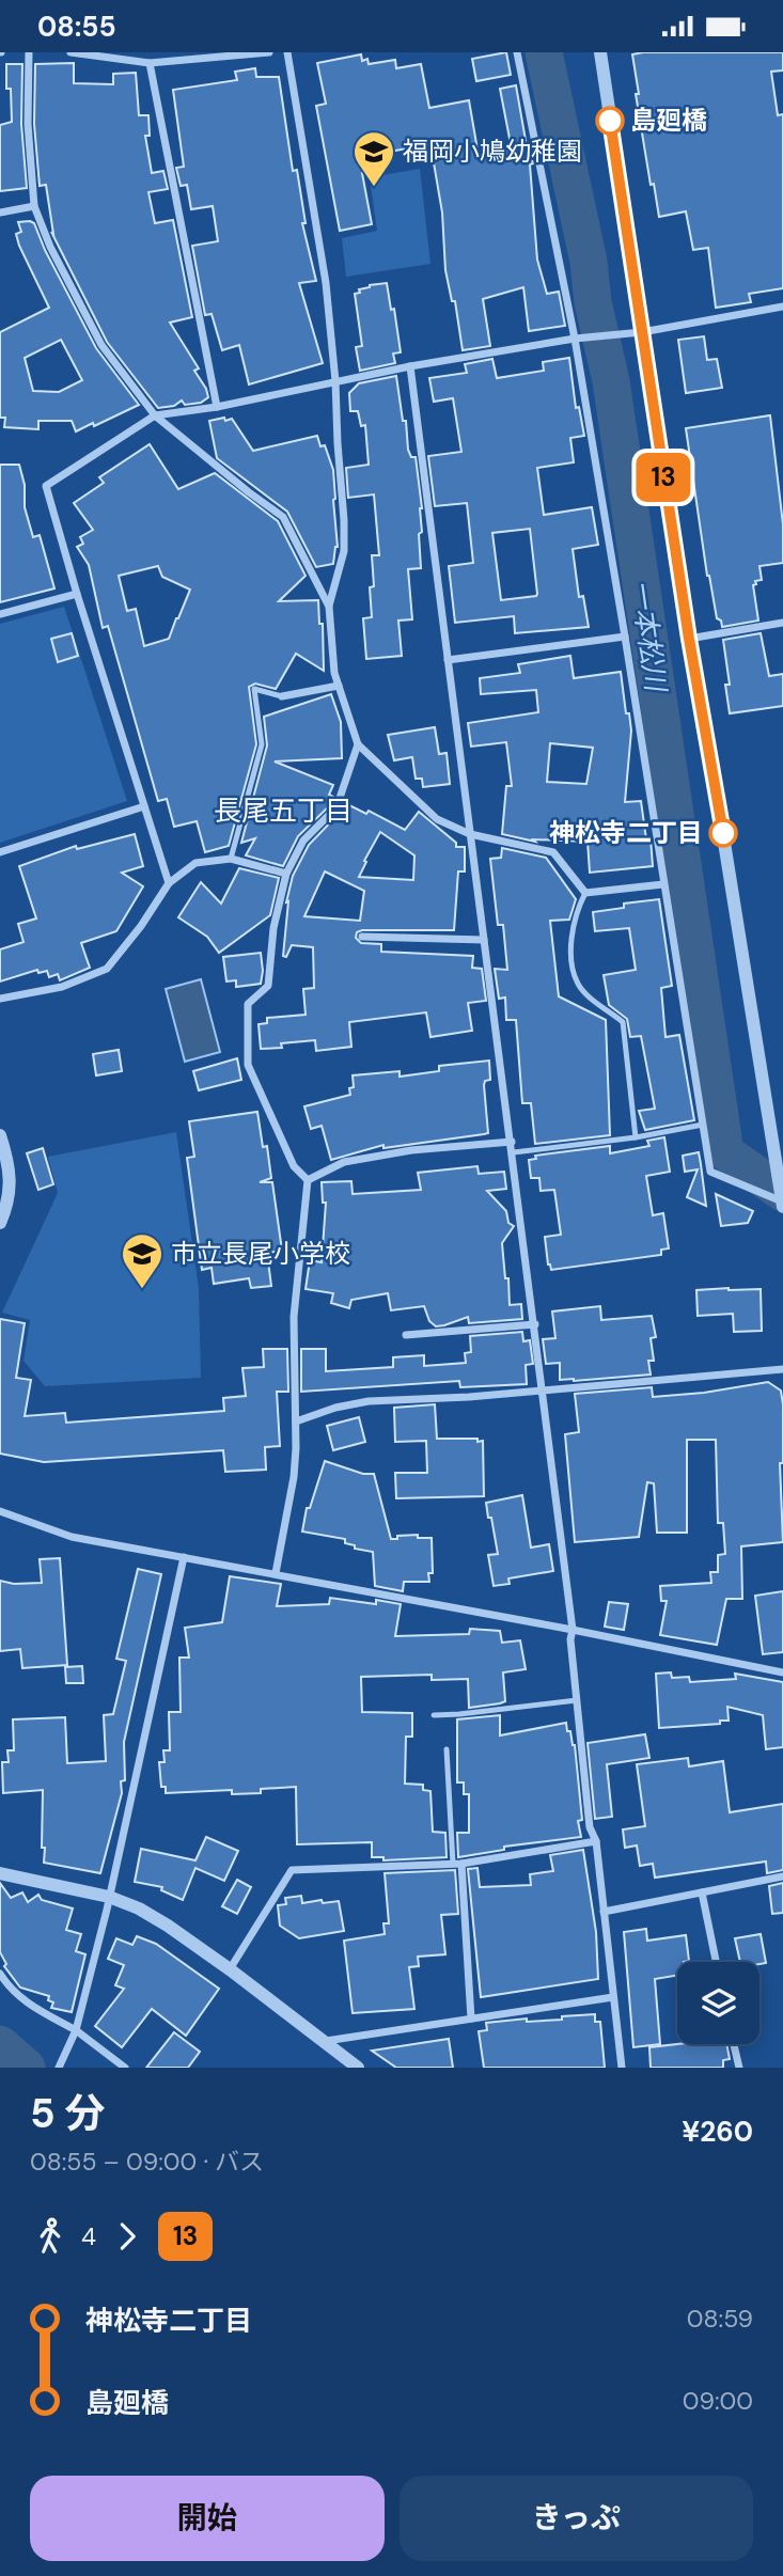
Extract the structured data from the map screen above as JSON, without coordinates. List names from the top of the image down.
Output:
{
  "districts": ["長尾五丁目"],
  "water": ["一本松川"],
  "places": {
    "other": ["島廻橋", "神松寺二丁目"],
    "school or university": ["福岡小鳩幼稚園", "市立長尾小学校"]
  },
  "lines": ["bus line 13"],
  "page": {
    "status": "08:55",
    "on_map": "13",
    "heading": ["5 分", "08:55 – 09:00 · バス", "¥260"],
    "legs": ["4", "13"],
    "list": [
      {
        "name": "神松寺二丁目",
        "value": "08:59"
      },
      {
        "name": "島廻橋",
        "value": "09:00"
      }
    ],
    "buttons": ["開始", "きっぷ"]
  }
}
